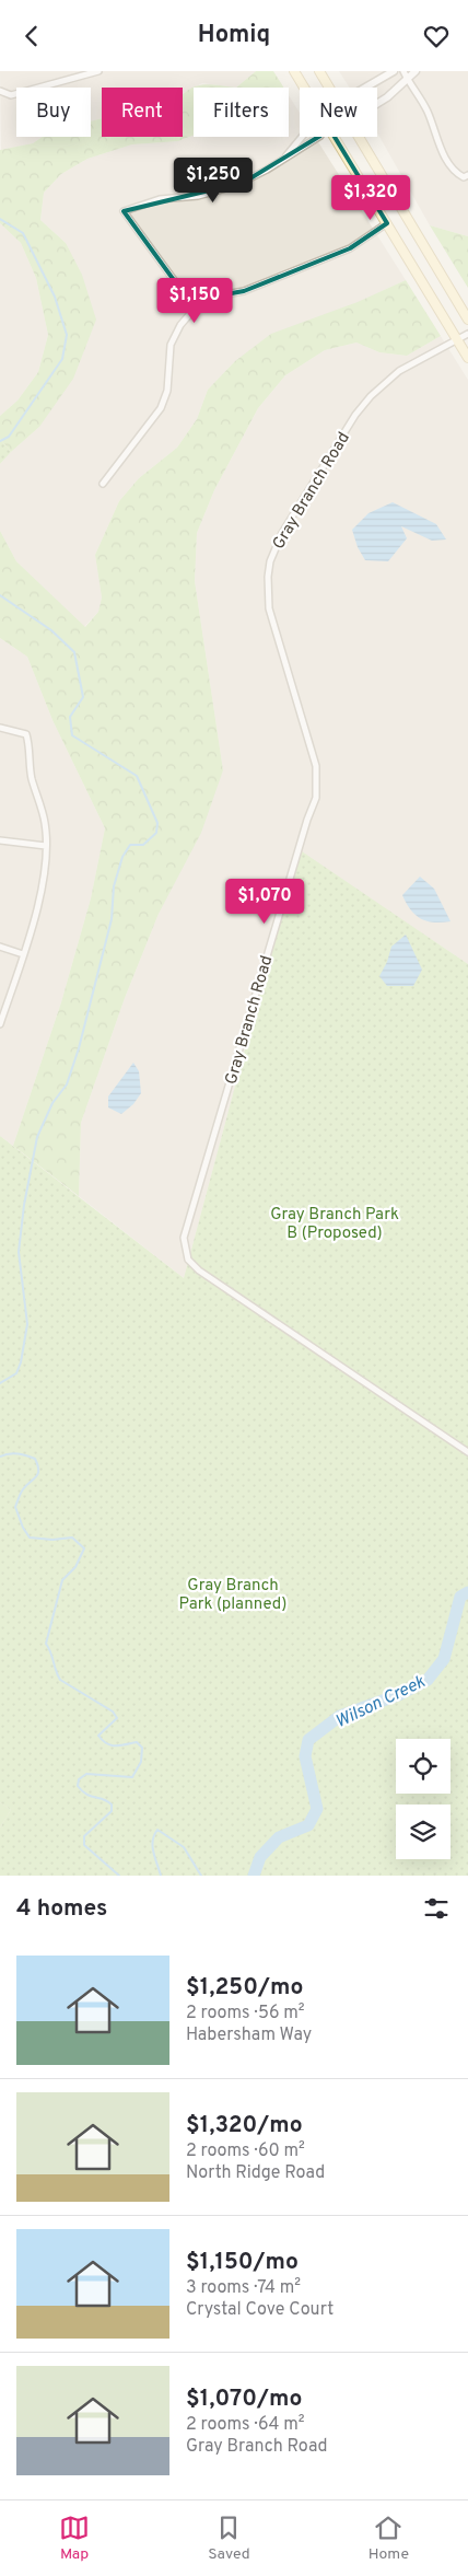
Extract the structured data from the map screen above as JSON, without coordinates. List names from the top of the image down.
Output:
{
  "streets": {
    "street": ["Gray Branch Road"]
  },
  "water": ["Wilson Creek"],
  "parks": ["Gray Branch Park B (Proposed)", "Gray Branch Park (planned)"],
  "page": {
    "header": "Homiq",
    "chip": [
      "Buy",
      "Rent",
      "Filters",
      "New"
    ],
    "price": [
      "$1,250",
      "$1,320",
      "$1,150",
      "$1,070"
    ],
    "heading": "4 homes",
    "list": [
      {
        "name": "$1,250/mo",
        "note": "2 rooms · 56 m² · Habersham Way"
      },
      {
        "name": "$1,320/mo",
        "note": "2 rooms · 60 m² · North Ridge Road"
      },
      {
        "name": "$1,150/mo",
        "note": "3 rooms · 74 m² · Crystal Cove Court"
      },
      {
        "name": "$1,070/mo",
        "note": "2 rooms · 64 m² · Gray Branch Road"
      }
    ],
    "tabs": ["Map", "Saved", "Home"]
  }
}
